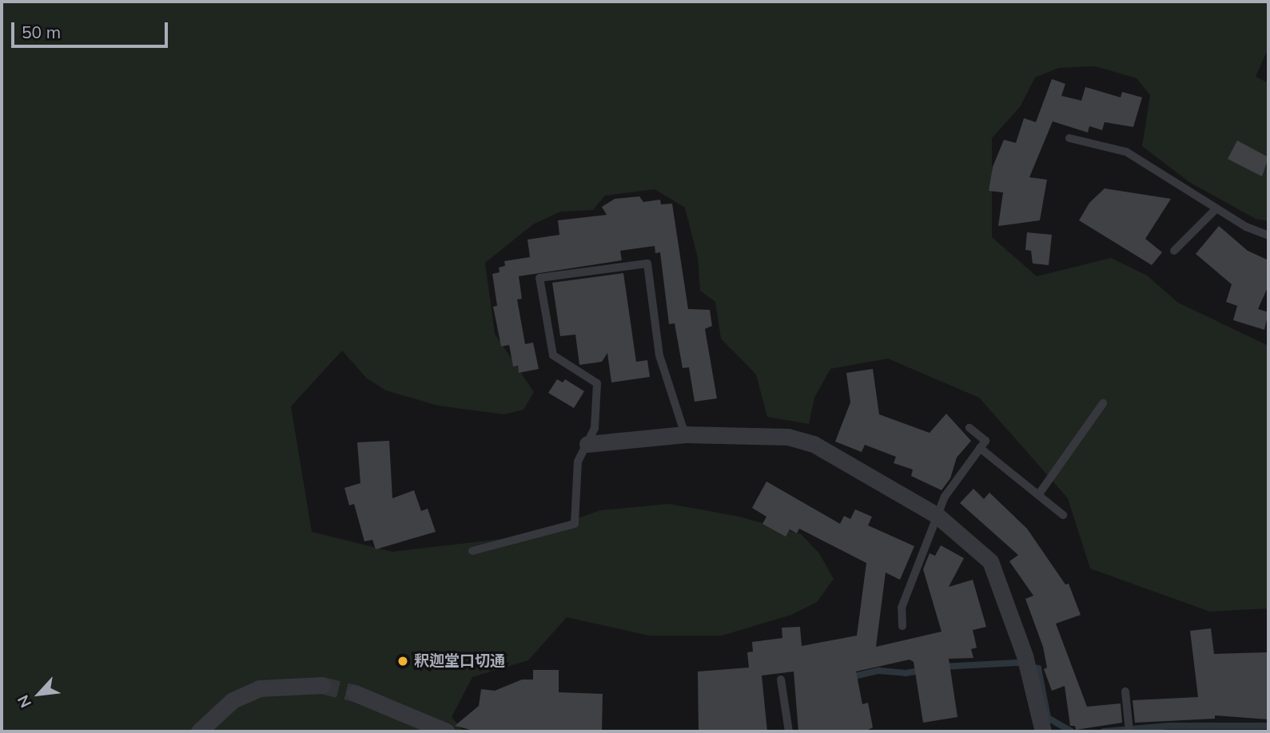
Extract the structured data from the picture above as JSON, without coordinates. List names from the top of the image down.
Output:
{
  "places": ["釈迦堂口切通"],
  "scale_bar": "50 m",
  "north": "bottom left"
}
